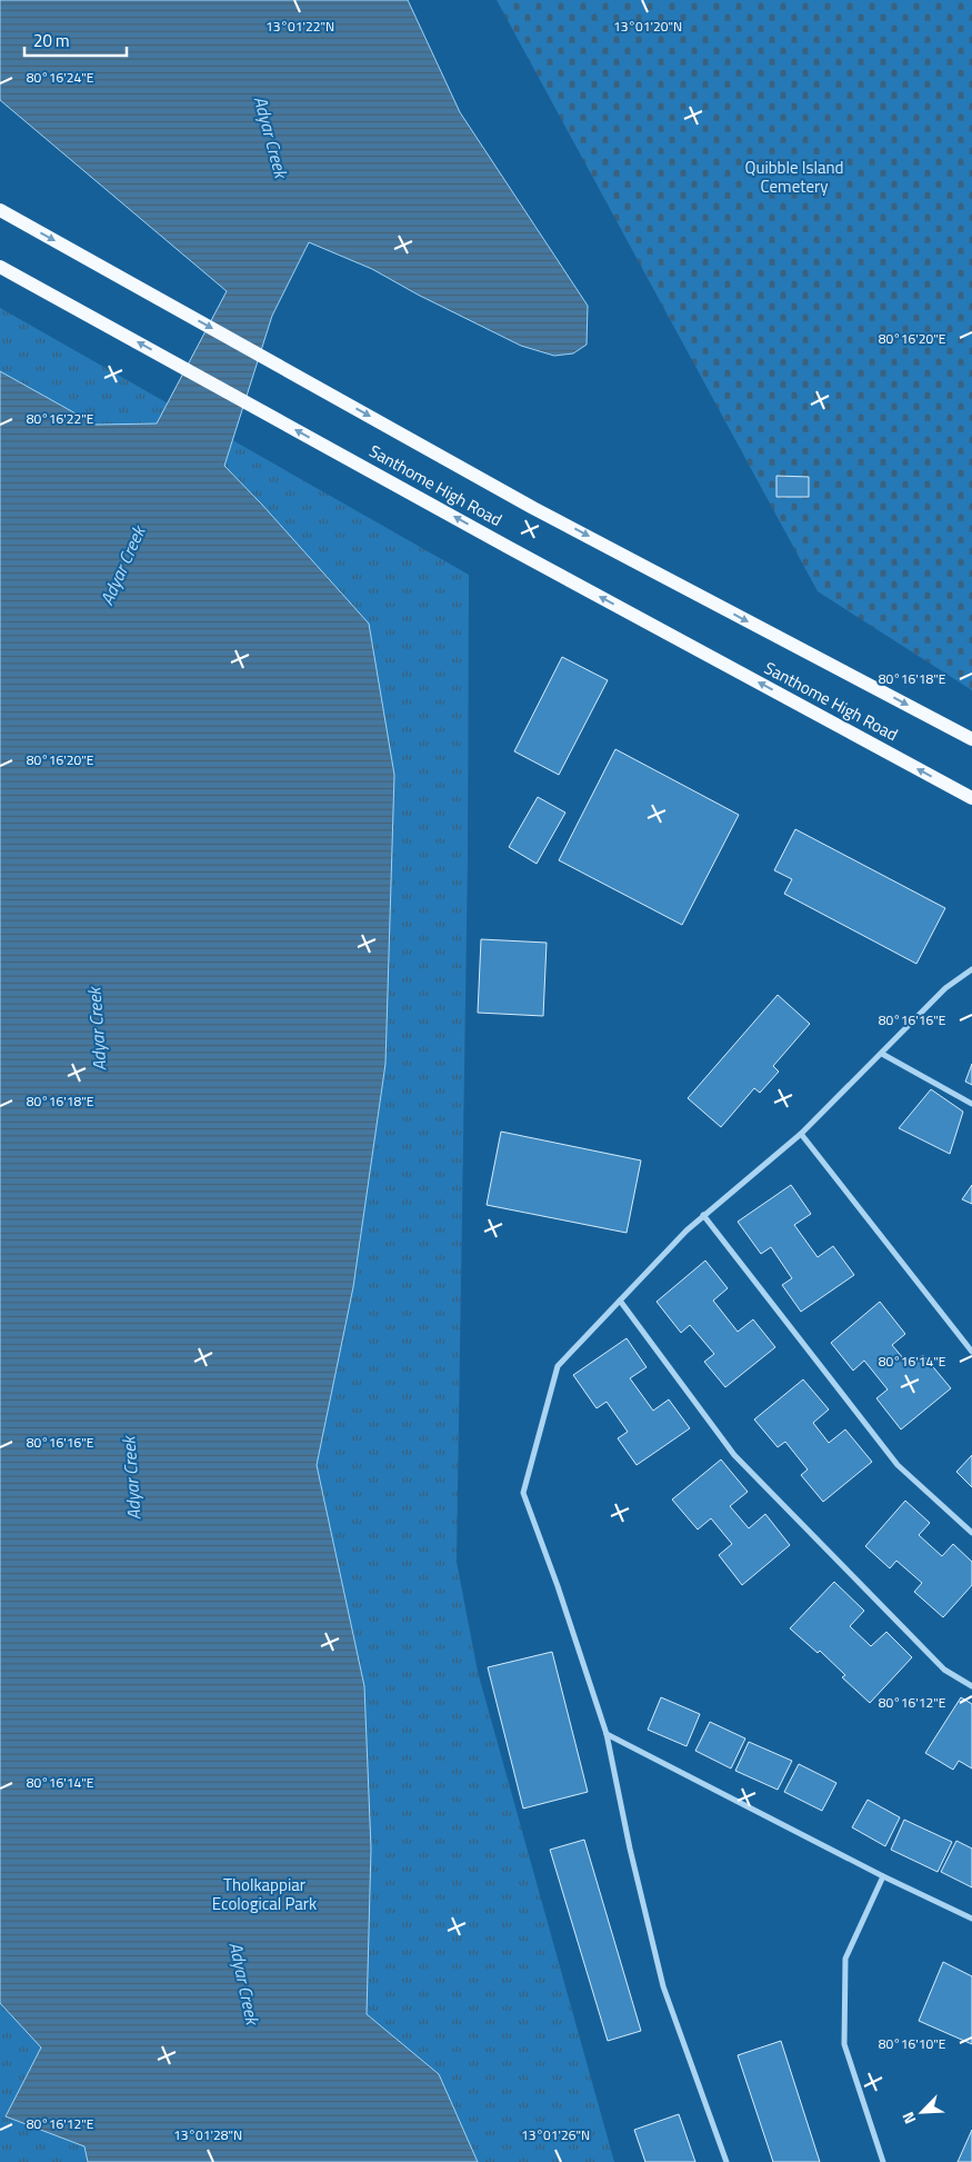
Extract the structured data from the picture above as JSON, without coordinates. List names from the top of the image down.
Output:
{
  "streets": {
    "main road": ["Santhome High Road"]
  },
  "water": ["Adyar Creek"],
  "parks": ["Quibble Island Cemetery", "Tholkappiar Ecological Park"],
  "scale_bar": "20 m",
  "north": "bottom left",
  "coordinates": [
    "13°01'22\"N",
    "13°01'20\"N",
    "80°16'24\"E",
    "80°16'20\"E",
    "80°16'22\"E",
    "80°16'18\"E",
    "80°16'16\"E",
    "80°16'14\"E",
    "80°16'12\"E",
    "80°16'10\"E",
    "13°01'28\"N",
    "13°01'26\"N"
  ]
}
